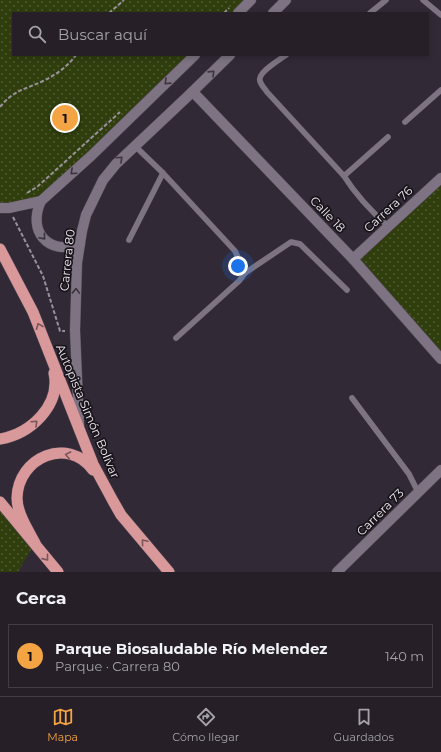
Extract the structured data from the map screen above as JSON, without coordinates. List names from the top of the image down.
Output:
{
  "streets": {
    "highway": ["Autopista Simón Bolívar"],
    "main road": [
      "Carrera 76",
      "Calle 18",
      "Carrera 80",
      "Carrera 73"
    ]
  },
  "crossings": [
    ["Carrera 76", "Calle 18"],
    ["Calle 18", "Carrera 80"],
    ["Carrera 80", "Autopista Simón Bolívar"]
  ],
  "one_way": ["Autopista Simón Bolívar"],
  "page": {
    "search": "Buscar aquí",
    "pins": "1",
    "heading": "Cerca",
    "list": [
      {
        "mark": "1",
        "name": "Parque Biosaludable Río Melendez",
        "note": "Parque · Carrera 80",
        "value": "140 m"
      }
    ],
    "nav": ["Mapa", "Cómo llegar", "Guardados"]
  }
}
